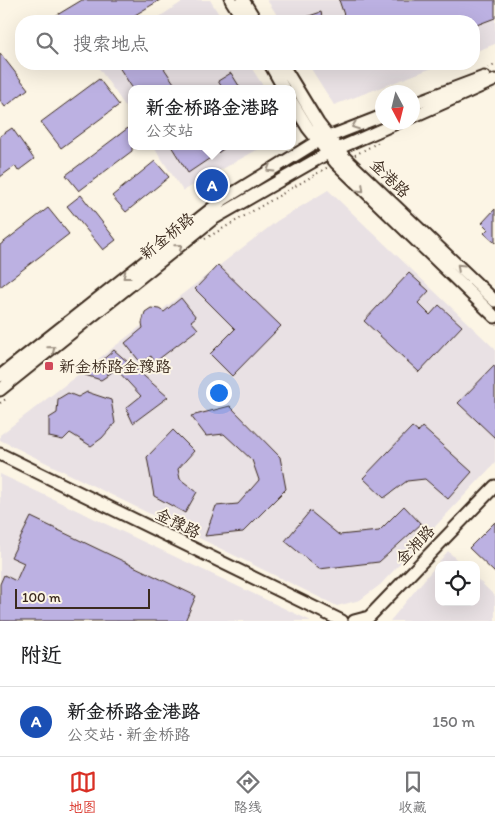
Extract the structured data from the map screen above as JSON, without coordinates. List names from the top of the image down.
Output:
{
  "streets": {
    "street": [
      "金港路",
      "新金桥路",
      "金豫路",
      "金湘路"
    ]
  },
  "crossings": [
    ["金港路", "新金桥路"]
  ],
  "places": {
    "transit": ["新金桥路金豫路"]
  },
  "scale_bar": "100 m",
  "north": "bottom",
  "page": {
    "search": "搜索地点",
    "popup": ["新金桥路金港路", "公交站"],
    "pins": "A",
    "scale": "100 m",
    "heading": "附近",
    "list": [
      {
        "mark": "A",
        "name": "新金桥路金港路",
        "note": "公交站 · 新金桥路",
        "value": "150 m"
      }
    ],
    "nav": ["地图", "路线", "收藏"]
  }
}
